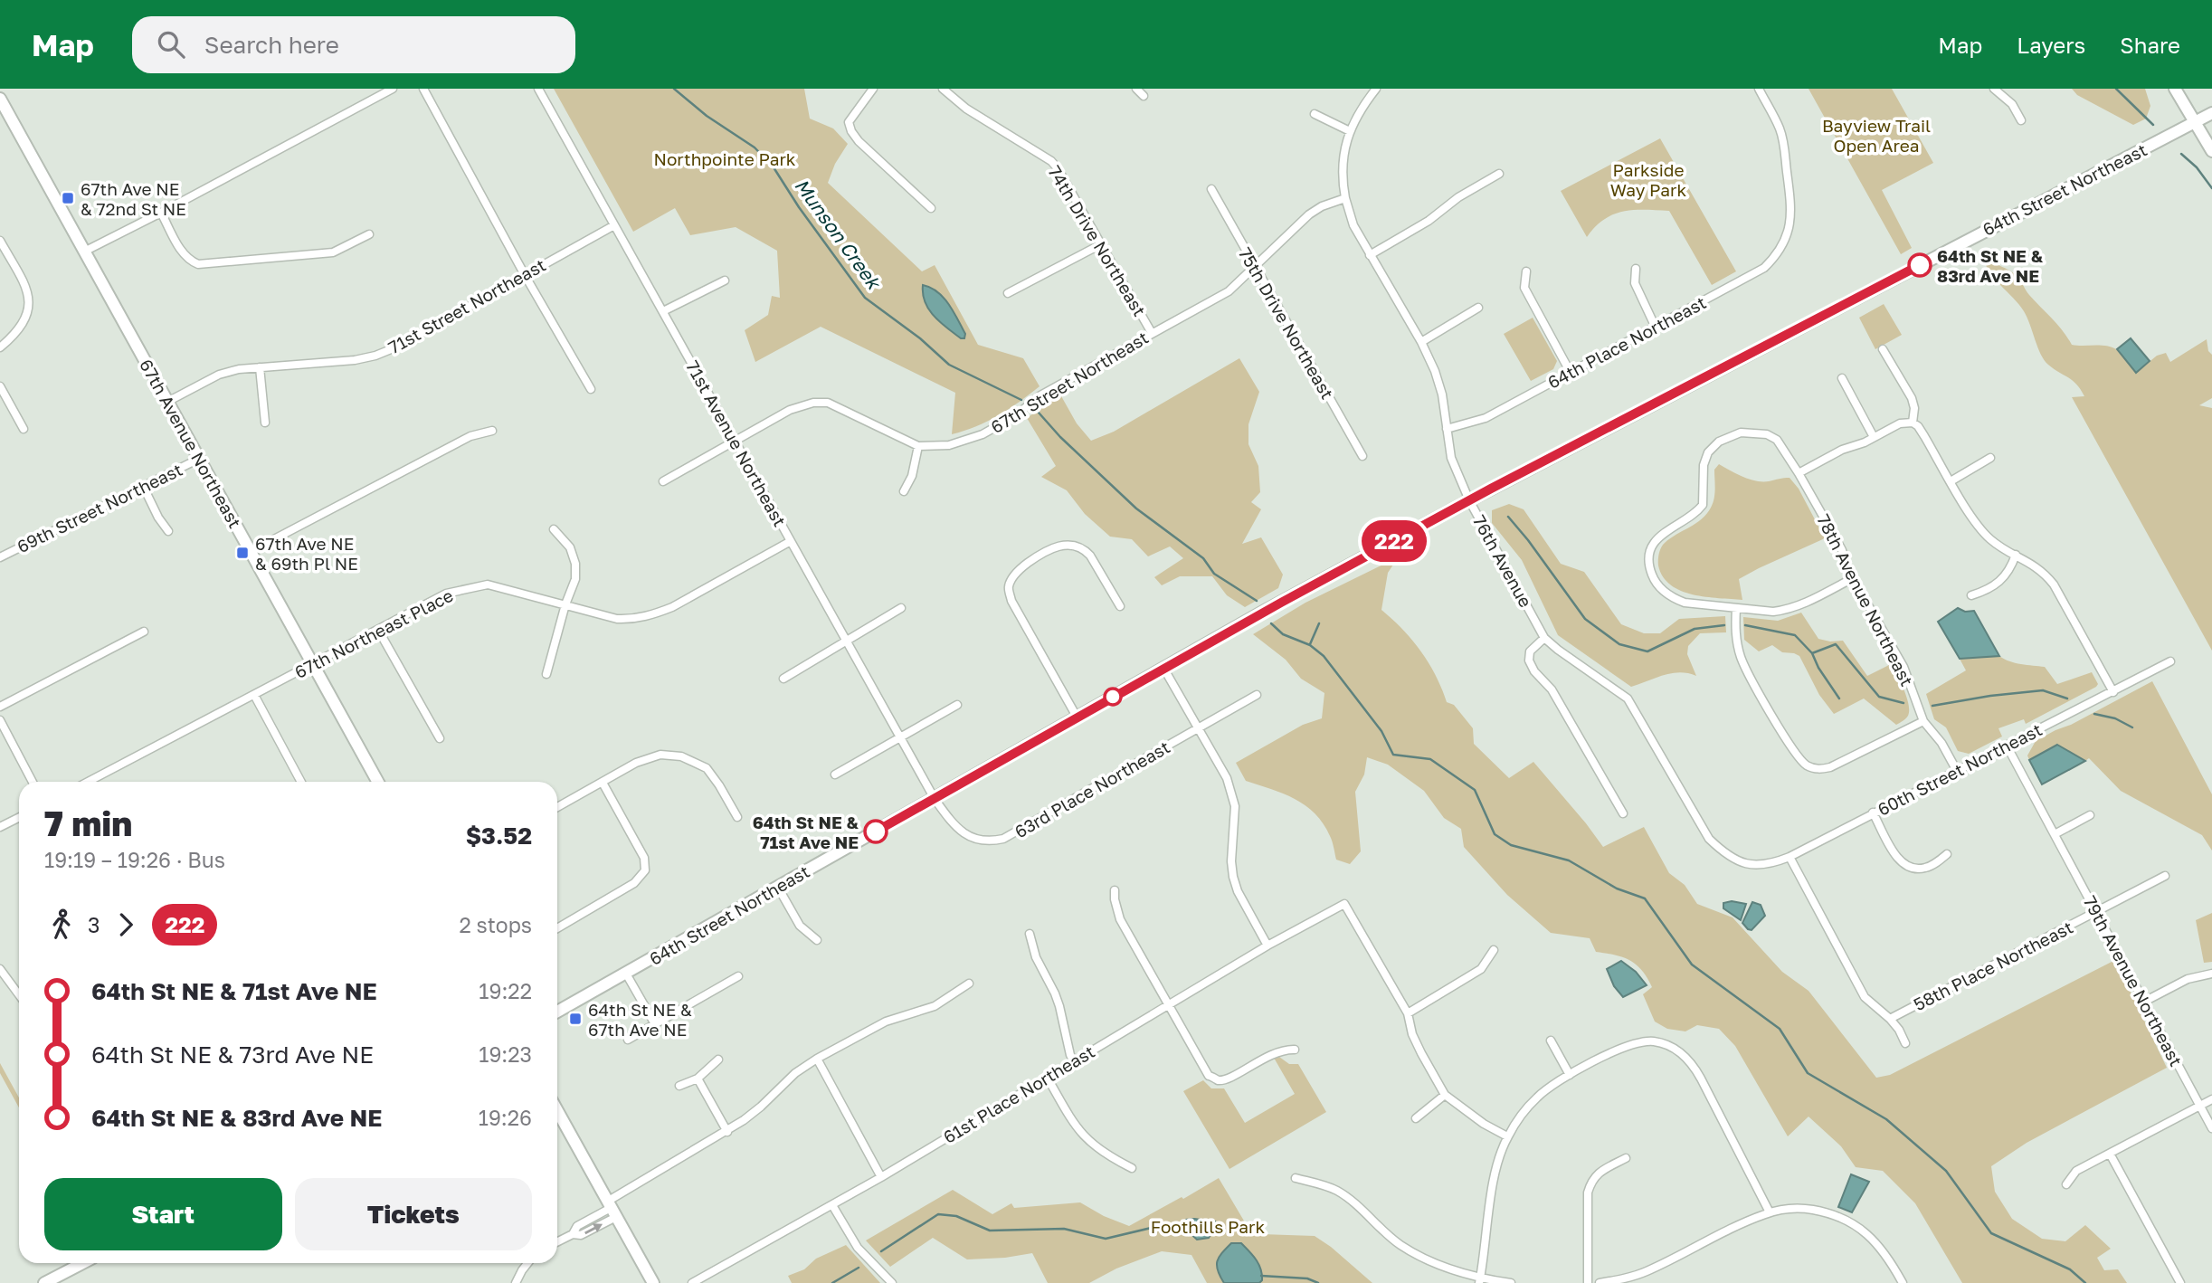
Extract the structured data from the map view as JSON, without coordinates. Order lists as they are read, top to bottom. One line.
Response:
{"streets":{"main road":["64th Street Northeast","67th Avenue Northeast"],"street":["74th Drive Northeast","71st Street Northeast","75th Drive Northeast","64th Place Northeast","67th Street Northeast","71st Avenue Northeast","69th Street Northeast","76th Avenue","78th Avenue Northeast","67th Northeast Place","60th Street Northeast","63rd Place Northeast","58th Place Northeast","79th Avenue Northeast","61st Place Northeast"]},"crossings":[["64th Street Northeast","71st Avenue Northeast"],["64th Street Northeast","76th Avenue"],["64th Street Northeast","63rd Place Northeast"],["74th Drive Northeast","67th Street Northeast"],["71st Street Northeast","67th Avenue Northeast"],["71st Street Northeast","71st Avenue Northeast"],["75th Drive Northeast","67th Street Northeast"],["64th Place Northeast","76th Avenue"],["67th Street Northeast","71st Avenue Northeast"],["67th Street Northeast","76th Avenue"],["67th Avenue Northeast","69th Street Northeast"],["67th Avenue Northeast","67th Northeast Place"],["71st Avenue Northeast","67th Northeast Place"],["71st Avenue Northeast","63rd Place Northeast"],["76th Avenue","60th Street Northeast"],["78th Avenue Northeast","60th Street Northeast"],["60th Street Northeast","79th Avenue Northeast"],["58th Place Northeast","79th Avenue Northeast"]],"water":["Munson Creek"],"parks":["Bayview Trail Open Area","Northpointe Park","Parkside Way Park","Foothills Park"],"places":{"transit":["67th Ave NE & 72nd St NE","67th Ave NE & 69th Pl NE","64th St NE & 67th Ave NE"],"other":["64th St NE & 83rd Ave NE","64th St NE & 71st Ave NE"]},"lines":["bus line 222"],"page":{"header":"Map","search":"Search here","nav":["Map","Layers","Share"],"on_map":"222","heading":["7 min","19:19 – 19:26 · Bus","$3.52"],"legs":["3","222","2 stops"],"list":[{"name":"64th St NE & 71st Ave NE","value":"19:22"},{"name":"64th St NE & 73rd Ave NE","value":"19:23"},{"name":"64th St NE & 83rd Ave NE","value":"19:26"}],"buttons":["Start","Tickets"]}}
